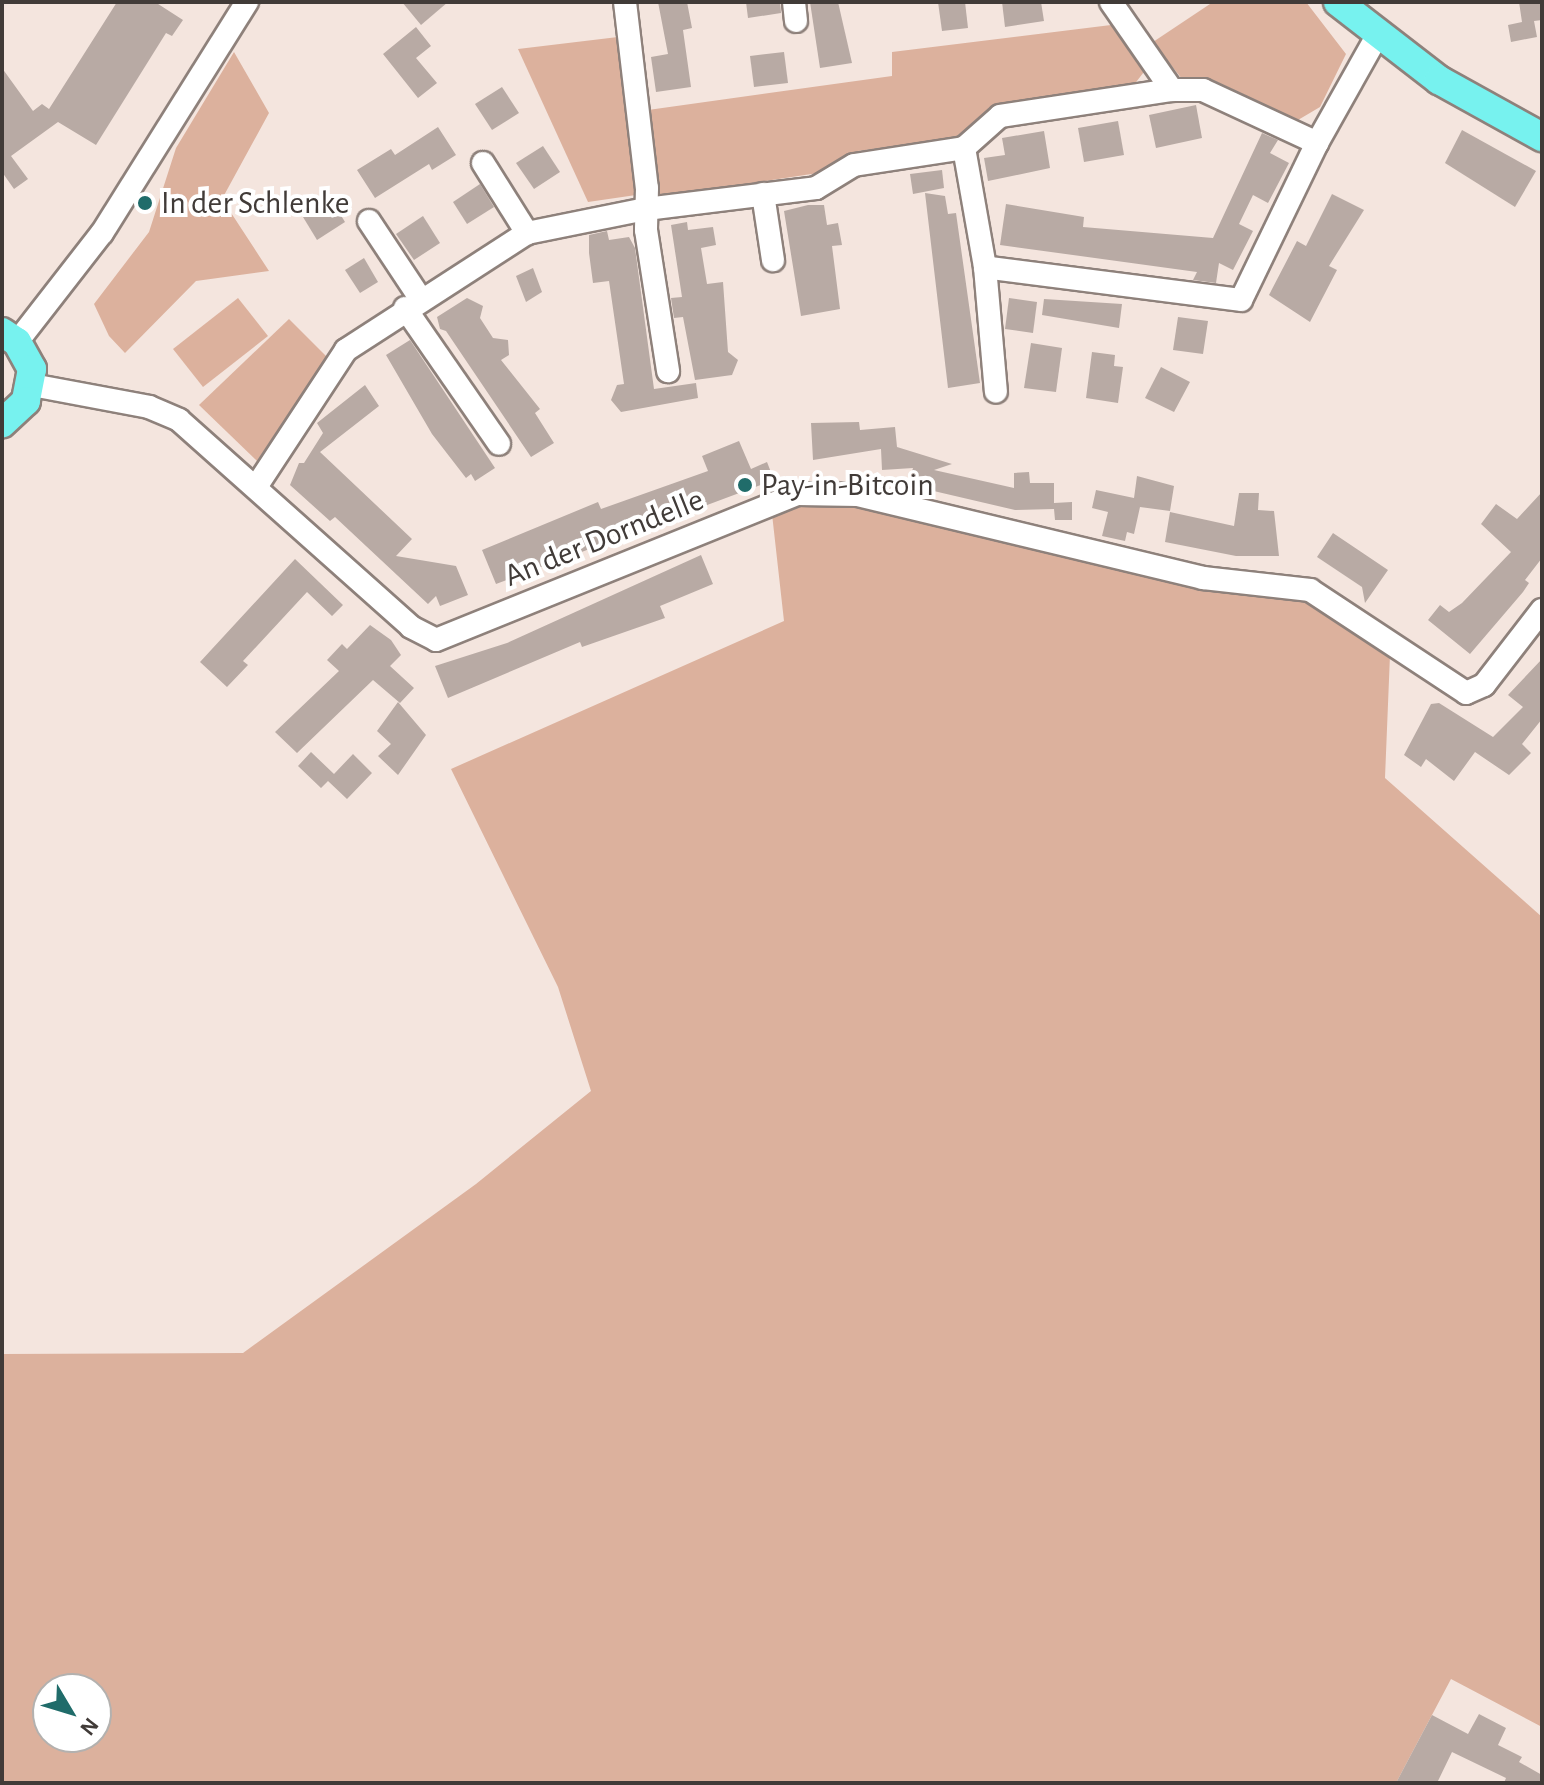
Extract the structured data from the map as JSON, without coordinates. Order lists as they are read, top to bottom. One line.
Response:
{"streets":{"street":["An der Dorndelle"]},"places":["In der Schlenke","Pay-in-Bitcoin"],"north":"bottom right"}
